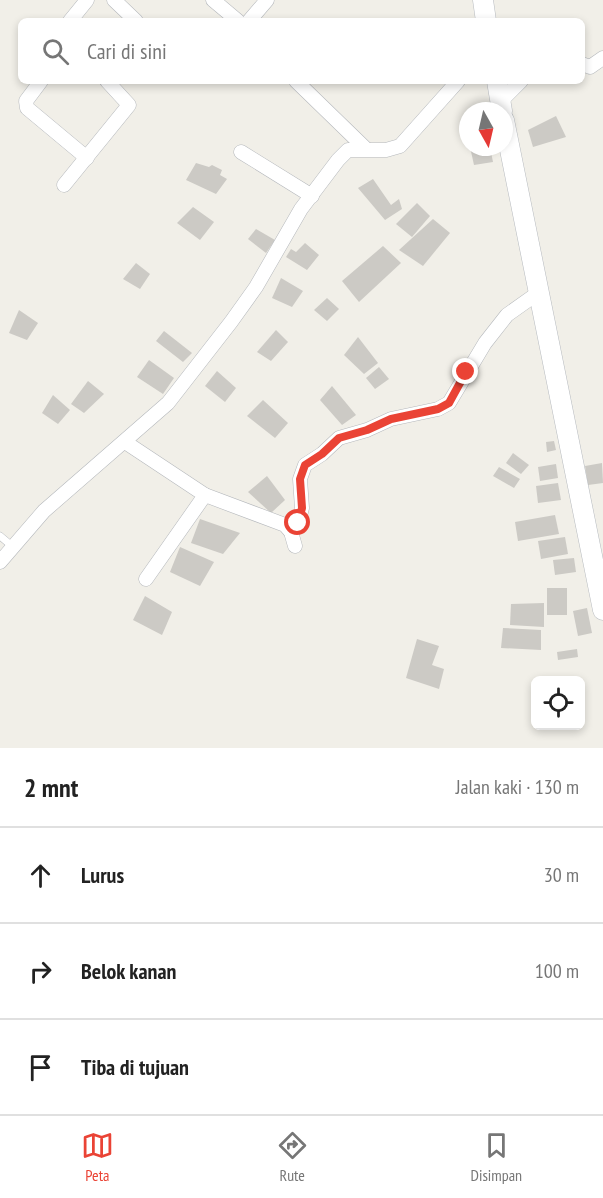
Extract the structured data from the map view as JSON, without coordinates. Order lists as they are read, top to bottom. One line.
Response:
{"north":"bottom","page":{"search":"Cari di sini","heading":["2 mnt","Jalan kaki · 130 m"],"list":[["Lurus","30 m"],["Belok kanan","100 m"],"Tiba di tujuan"],"nav":["Peta","Rute","Disimpan"]}}
